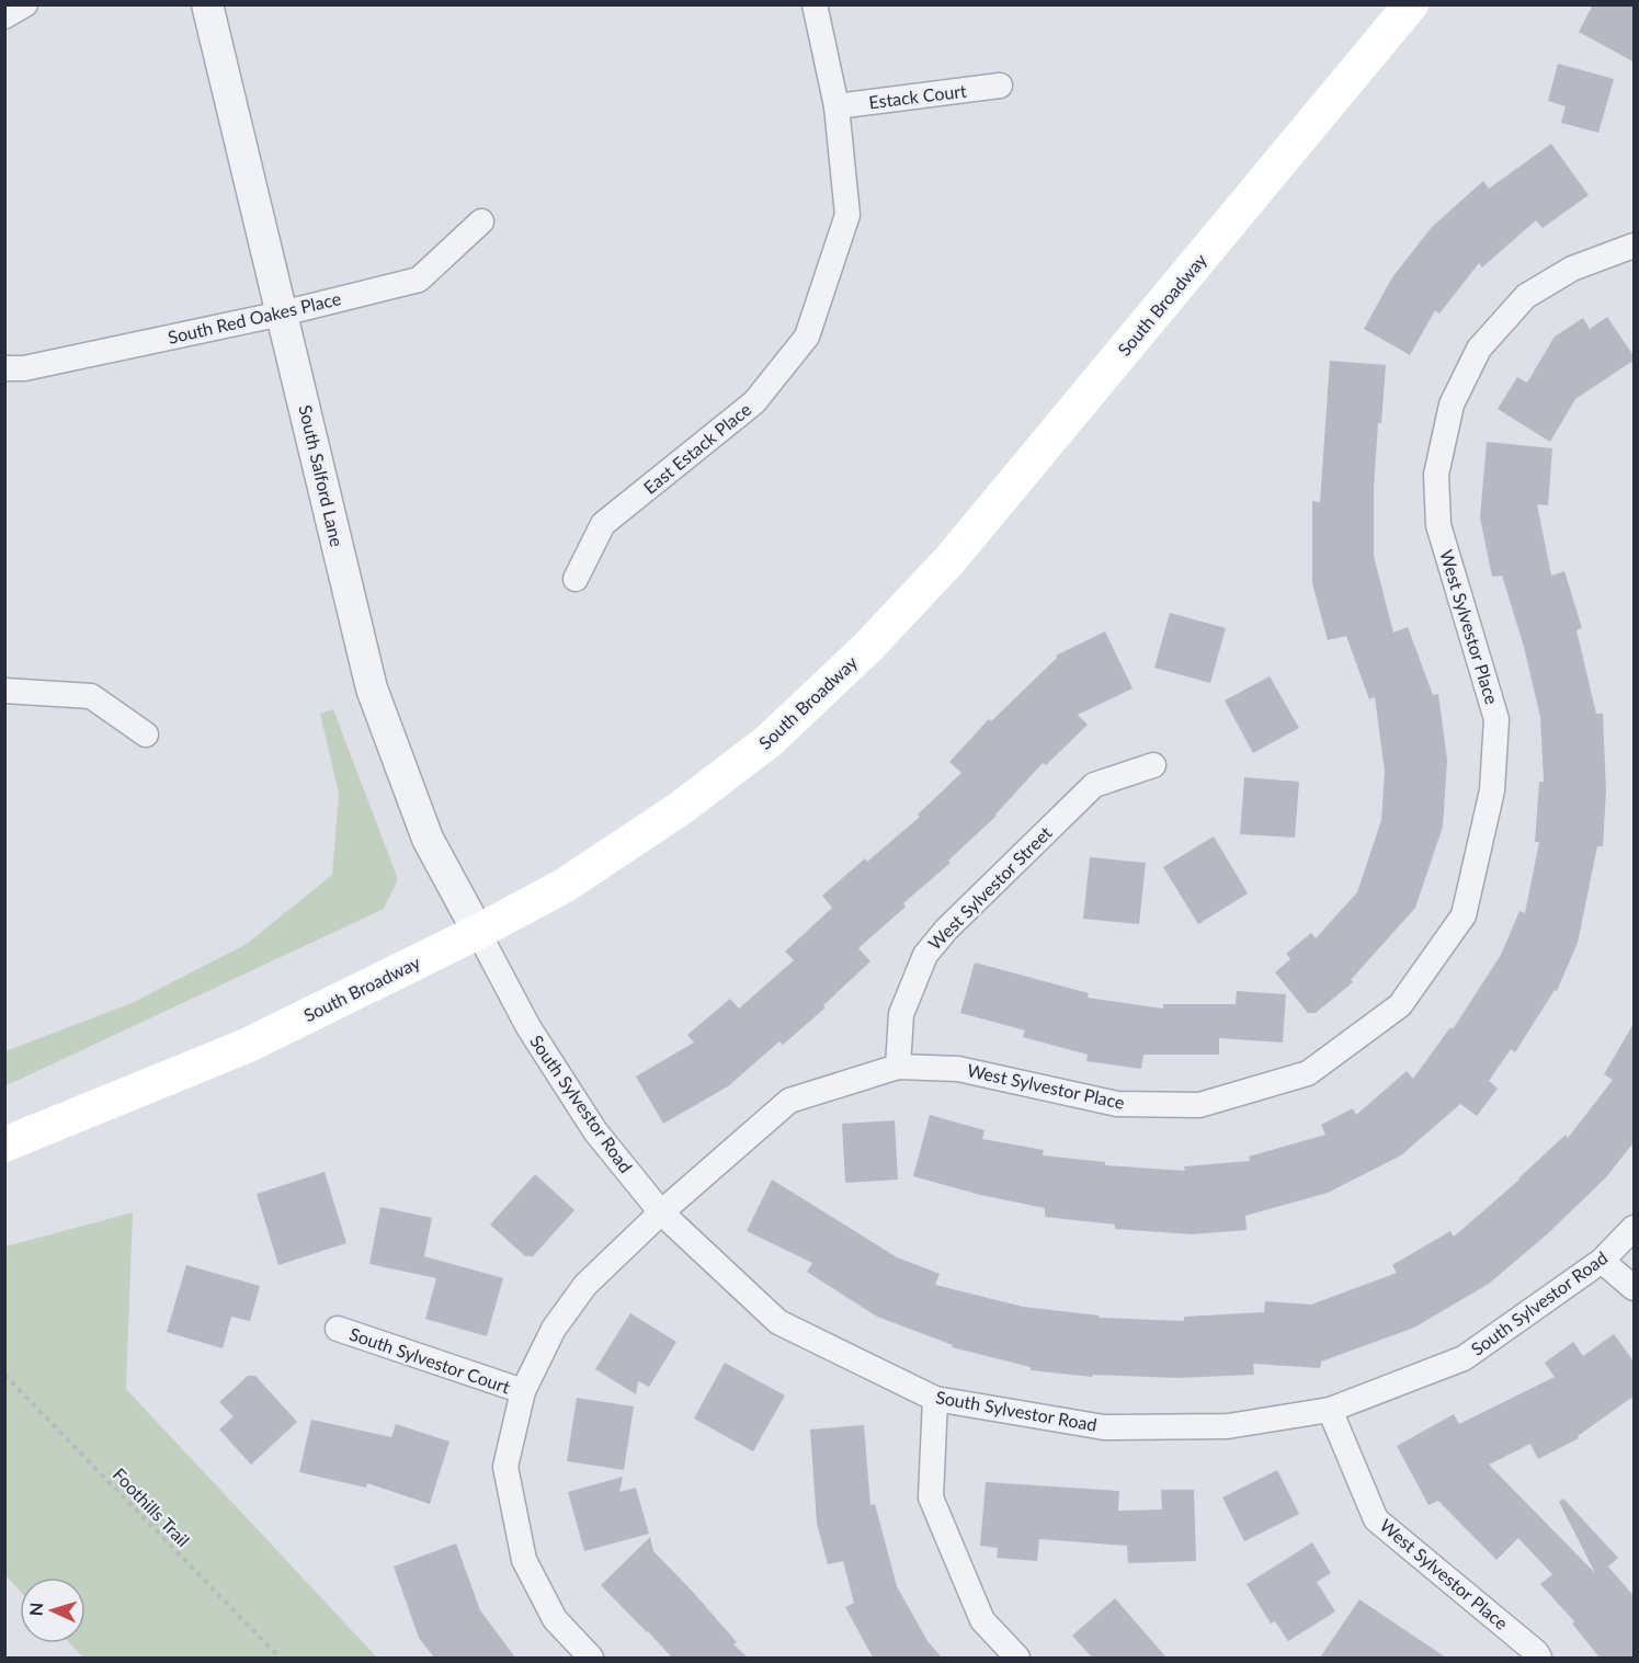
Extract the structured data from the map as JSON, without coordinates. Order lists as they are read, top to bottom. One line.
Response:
{"streets":{"main road":["South Broadway"],"street":["Estack Court","South Red Oakes Place","East Estack Place","South Salford Lane","West Sylvestor Place","West Sylvestor Street","South Sylvestor Road","South Sylvestor Court"],"path":["Foothills Trail"]},"crossings":[["Estack Court","East Estack Place"],["South Broadway","South Salford Lane"],["South Broadway","South Sylvestor Road"],["South Red Oakes Place","South Salford Lane"],["South Salford Lane","South Sylvestor Road"],["West Sylvestor Place","West Sylvestor Street"],["West Sylvestor Place","South Sylvestor Road"],["West Sylvestor Place","South Sylvestor Court"]],"north":"left"}
